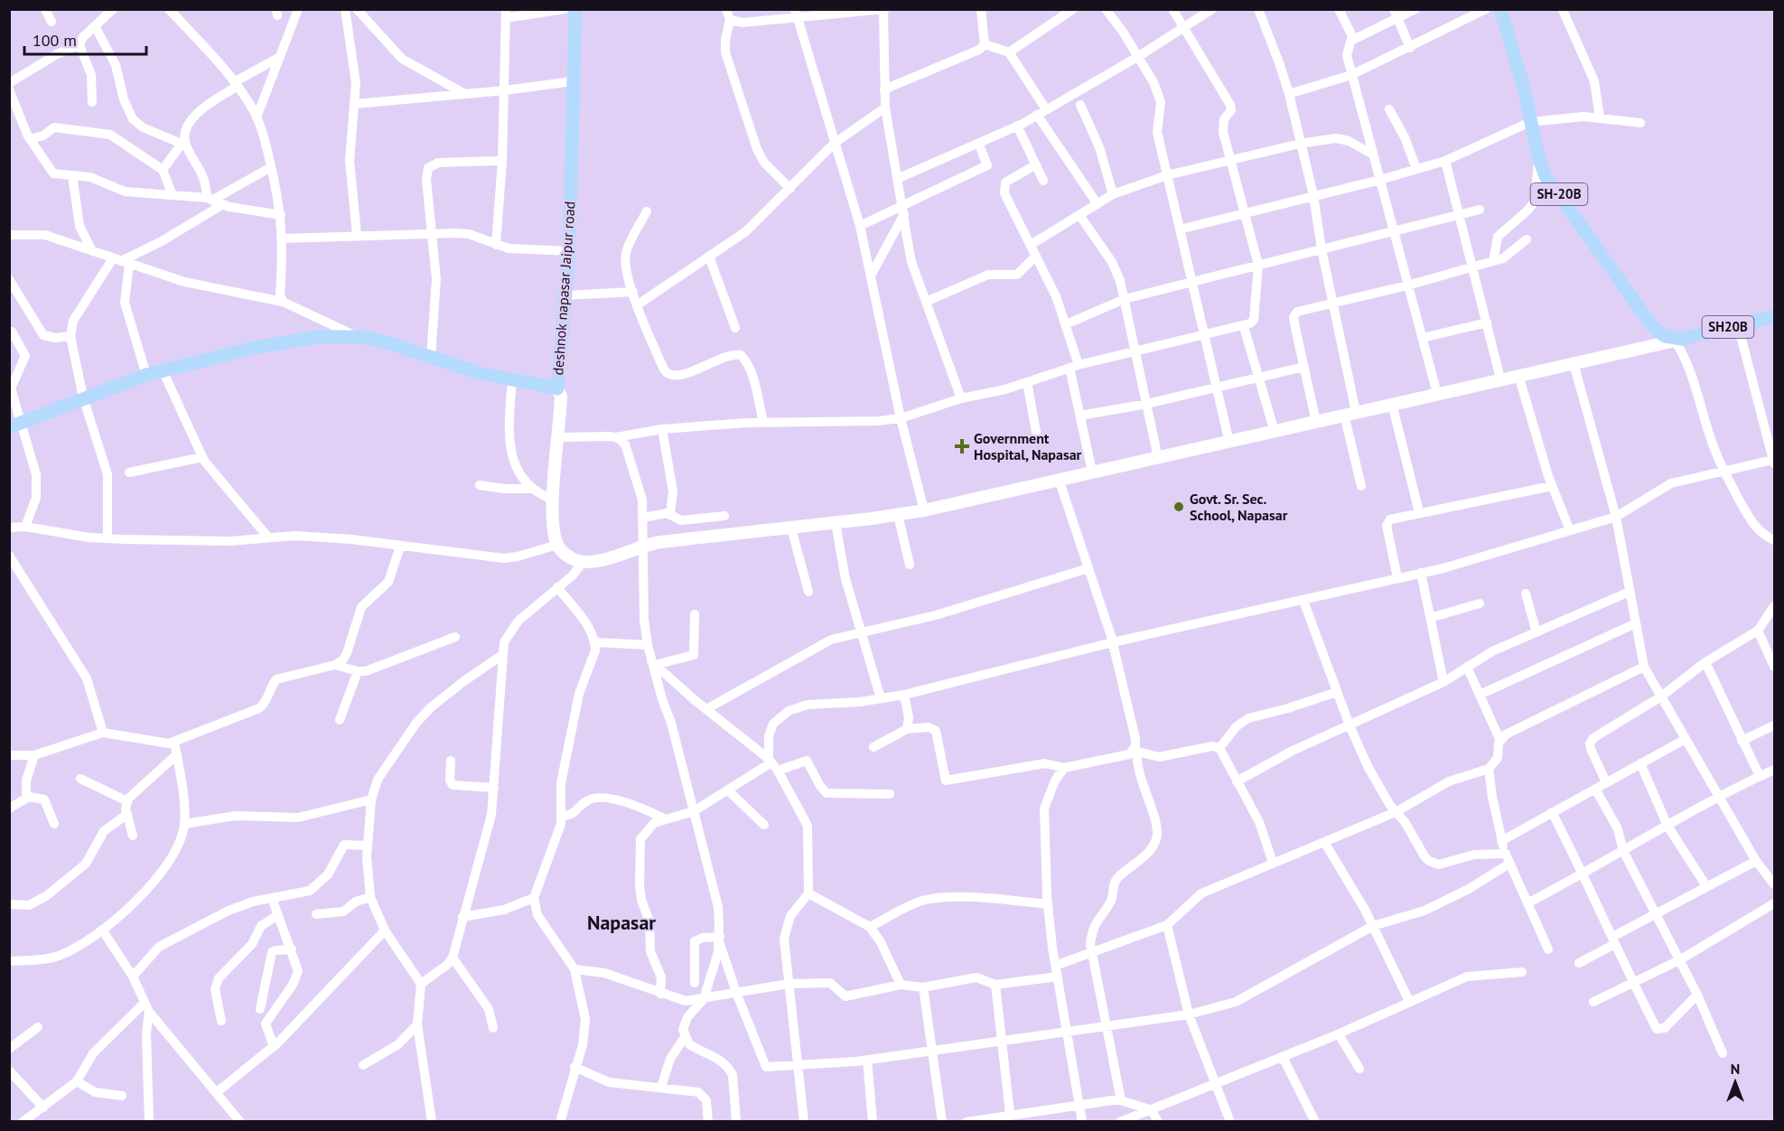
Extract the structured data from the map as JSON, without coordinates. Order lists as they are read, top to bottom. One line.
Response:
{"streets":{"main road":["SH-20B","deshnok napasar Jaipur road","SH20B"]},"crossings":[["SH-20B","SH20B"]],"districts":["Napasar"],"places":{"health":["Government Hospital, Napasar"],"other":["Govt. Sr. Sec. School, Napasar"]},"scale_bar":"100 m","north":"top"}
